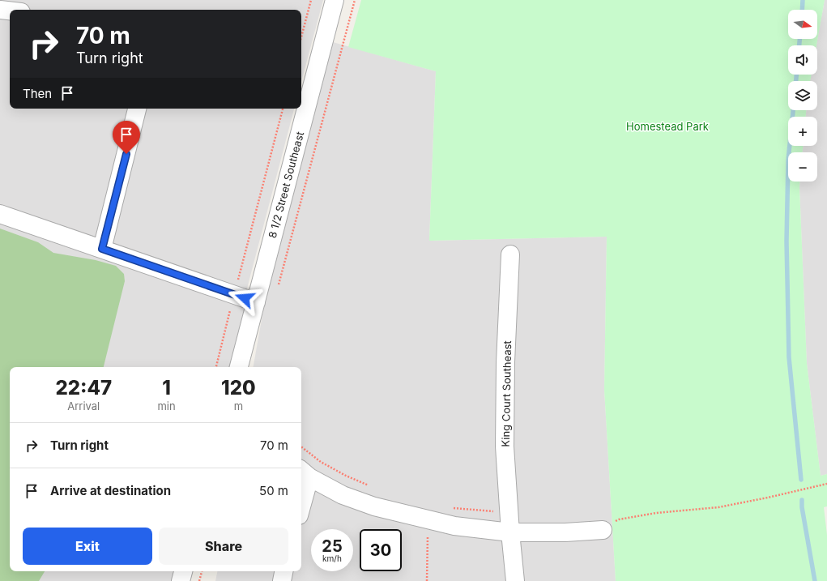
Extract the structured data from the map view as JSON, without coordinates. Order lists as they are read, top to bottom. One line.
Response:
{"streets":{"street":["8 1/2 Street Southeast","King Court Southeast"]},"parks":["Homestead Park"],"north":"right","page":{"map_buttons":["+","−"],"turn":["70 m","Turn right"],"then":"Then","eta":["22:47","Arrival","1","min","120","m"],"list":[{"name":"Turn right","value":"70 m"},{"name":"Arrive at destination","value":"50 m"}],"buttons":["Exit","Share"],"speed":"25 km/h","limit":"30"}}
